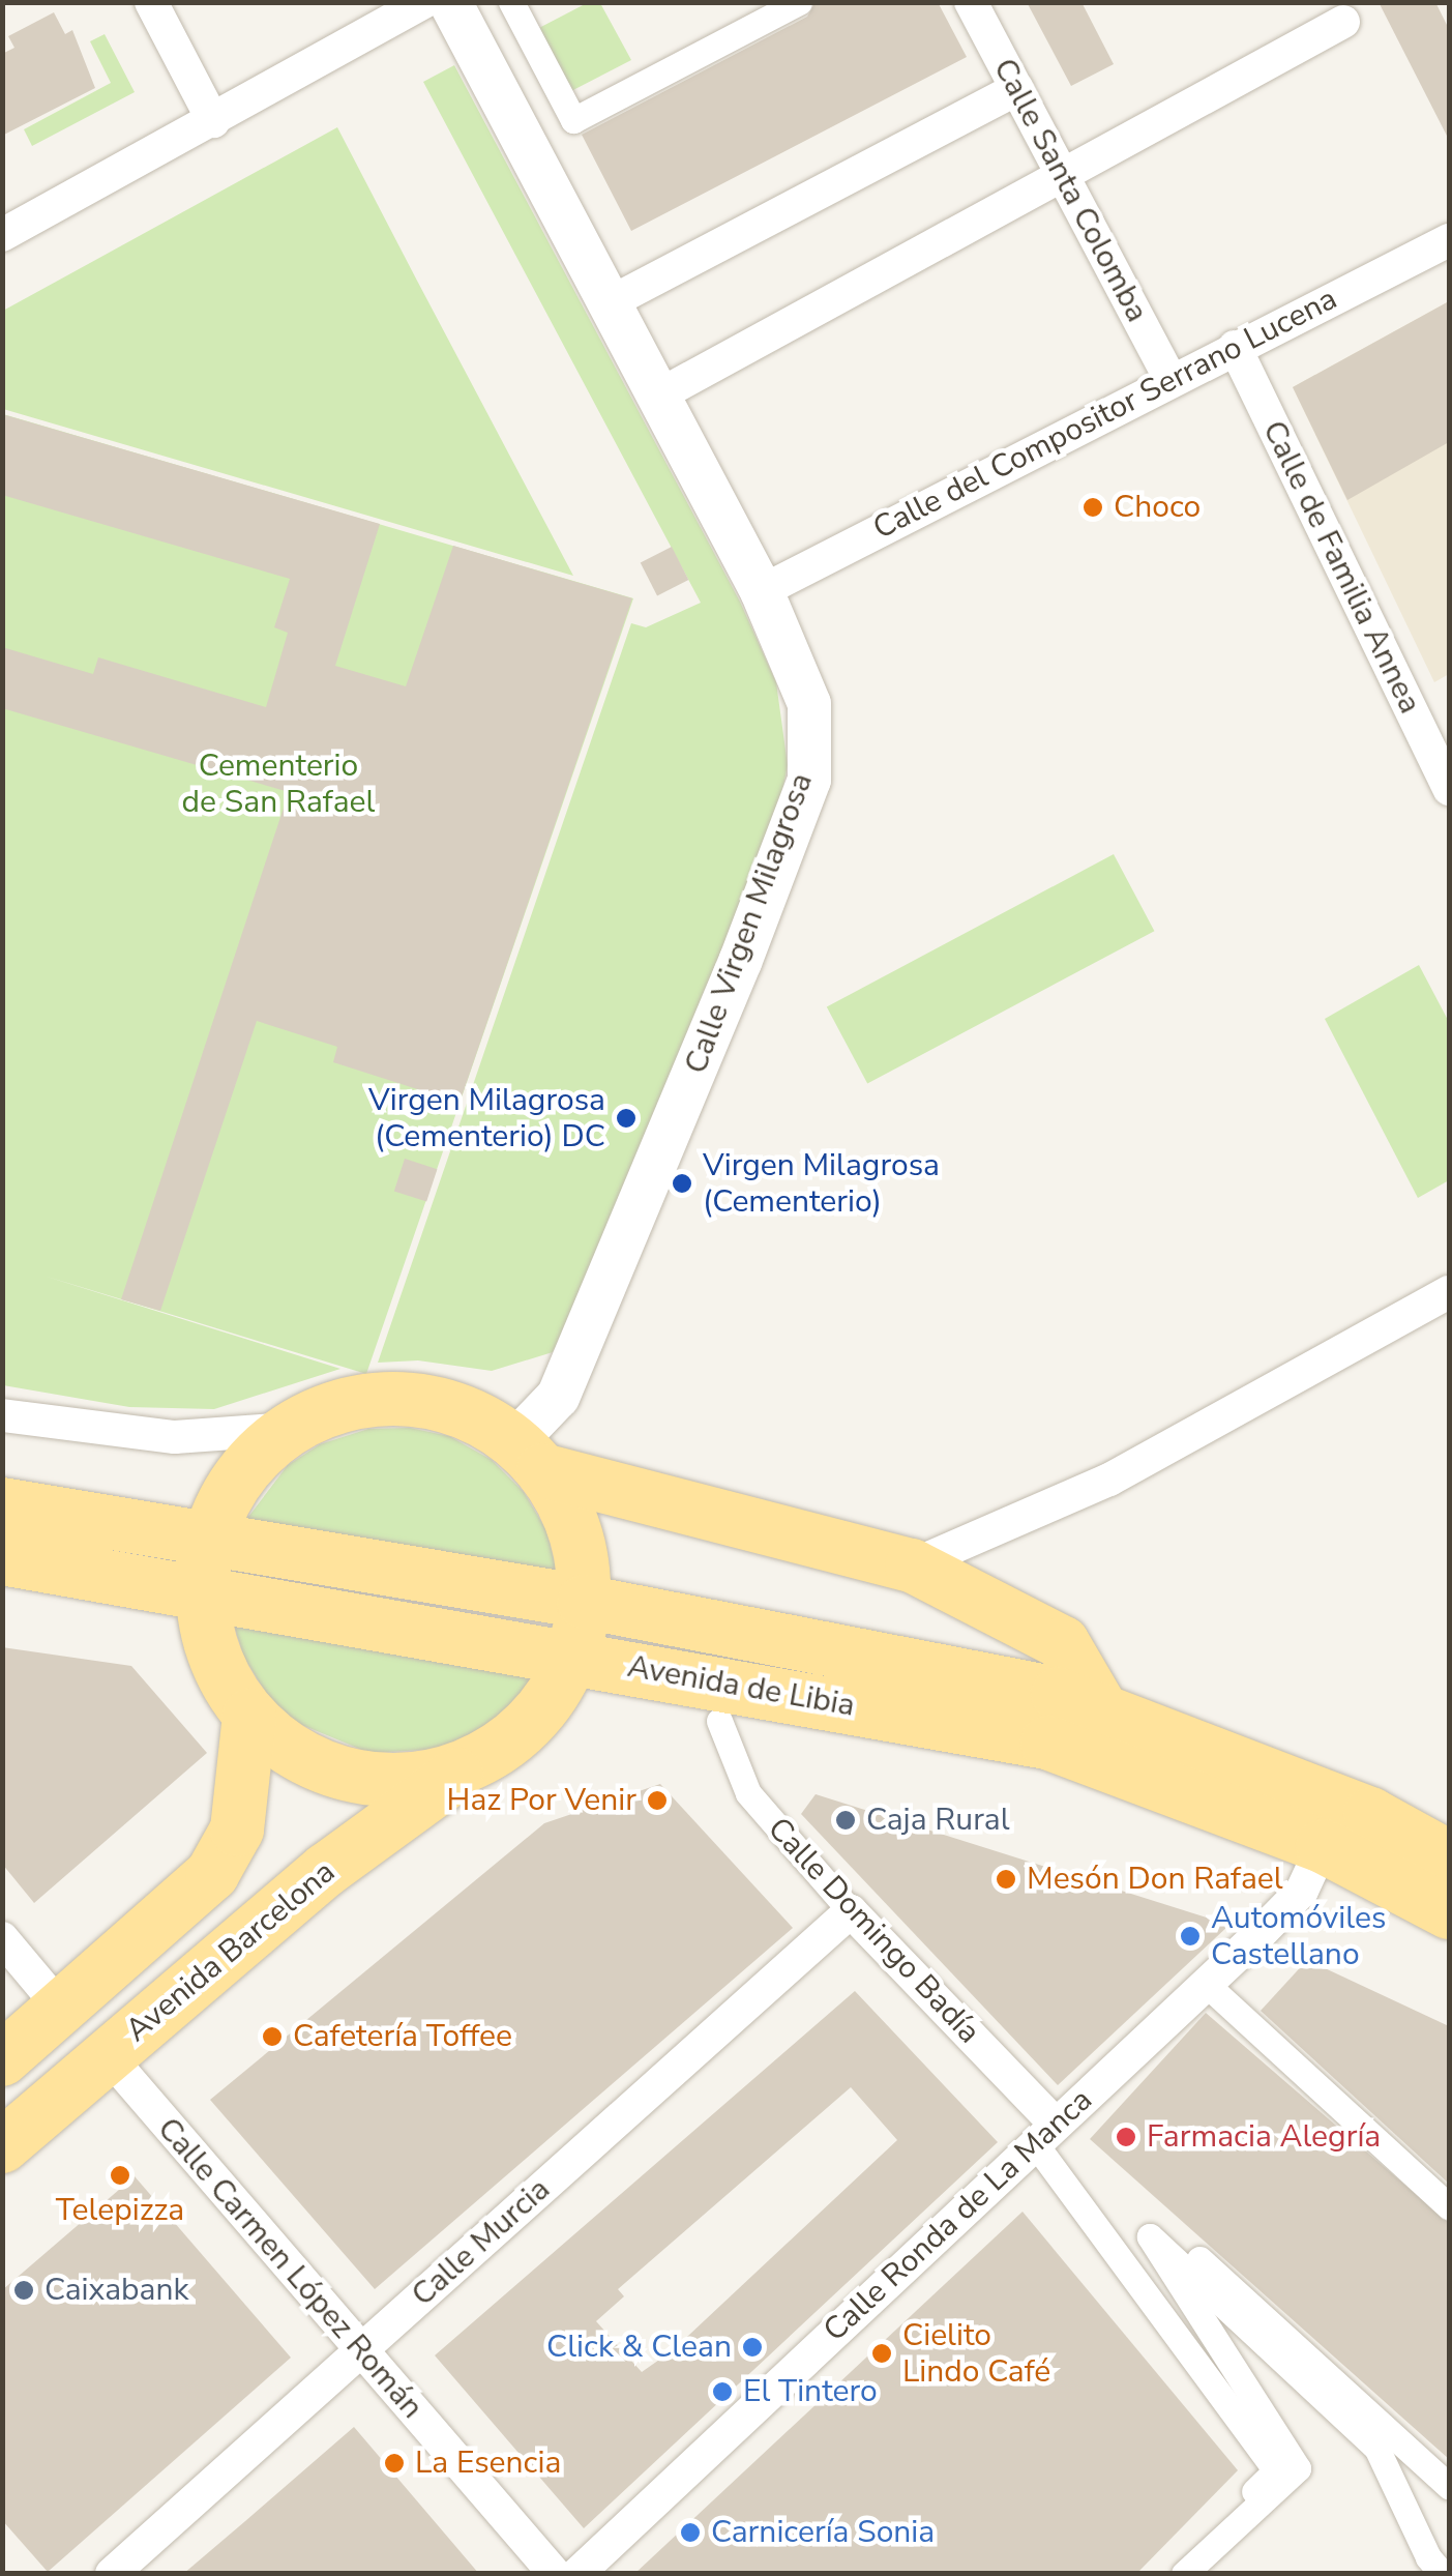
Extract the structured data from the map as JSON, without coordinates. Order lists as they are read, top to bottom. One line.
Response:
{"streets":{"main road":["Avenida de Libia","Avenida Barcelona"],"street":["Calle Santa Colomba","Calle del Compositor Serrano Lucena","Calle de Familia Annea","Calle Virgen Milagrosa","Calle Domingo Badía","Calle Ronda de La Manca","Calle Murcia","Calle Carmen López Román"]},"crossings":[["Calle Santa Colomba","Calle del Compositor Serrano Lucena"],["Calle del Compositor Serrano Lucena","Calle de Familia Annea"],["Calle del Compositor Serrano Lucena","Calle Virgen Milagrosa"],["Avenida de Libia","Calle Ronda de La Manca"],["Calle Domingo Badía","Calle Ronda de La Manca"],["Calle Domingo Badía","Calle Murcia"],["Avenida Barcelona","Calle Carmen López Román"],["Calle Murcia","Calle Carmen López Román"]],"parks":["Cementerio de San Rafael"],"places":["Choco","Virgen Milagrosa (Cementerio) DC","Virgen Milagrosa (Cementerio)","Haz Por Venir","Caja Rural","Mesón Don Rafael","Automóviles Castellano","Cafetería Toffee","Farmacia Alegría","Telepizza","Caixabank","Click & Clean","Cielito Lindo Café","El Tintero","La Esencia","Carnicería Sonia"]}
